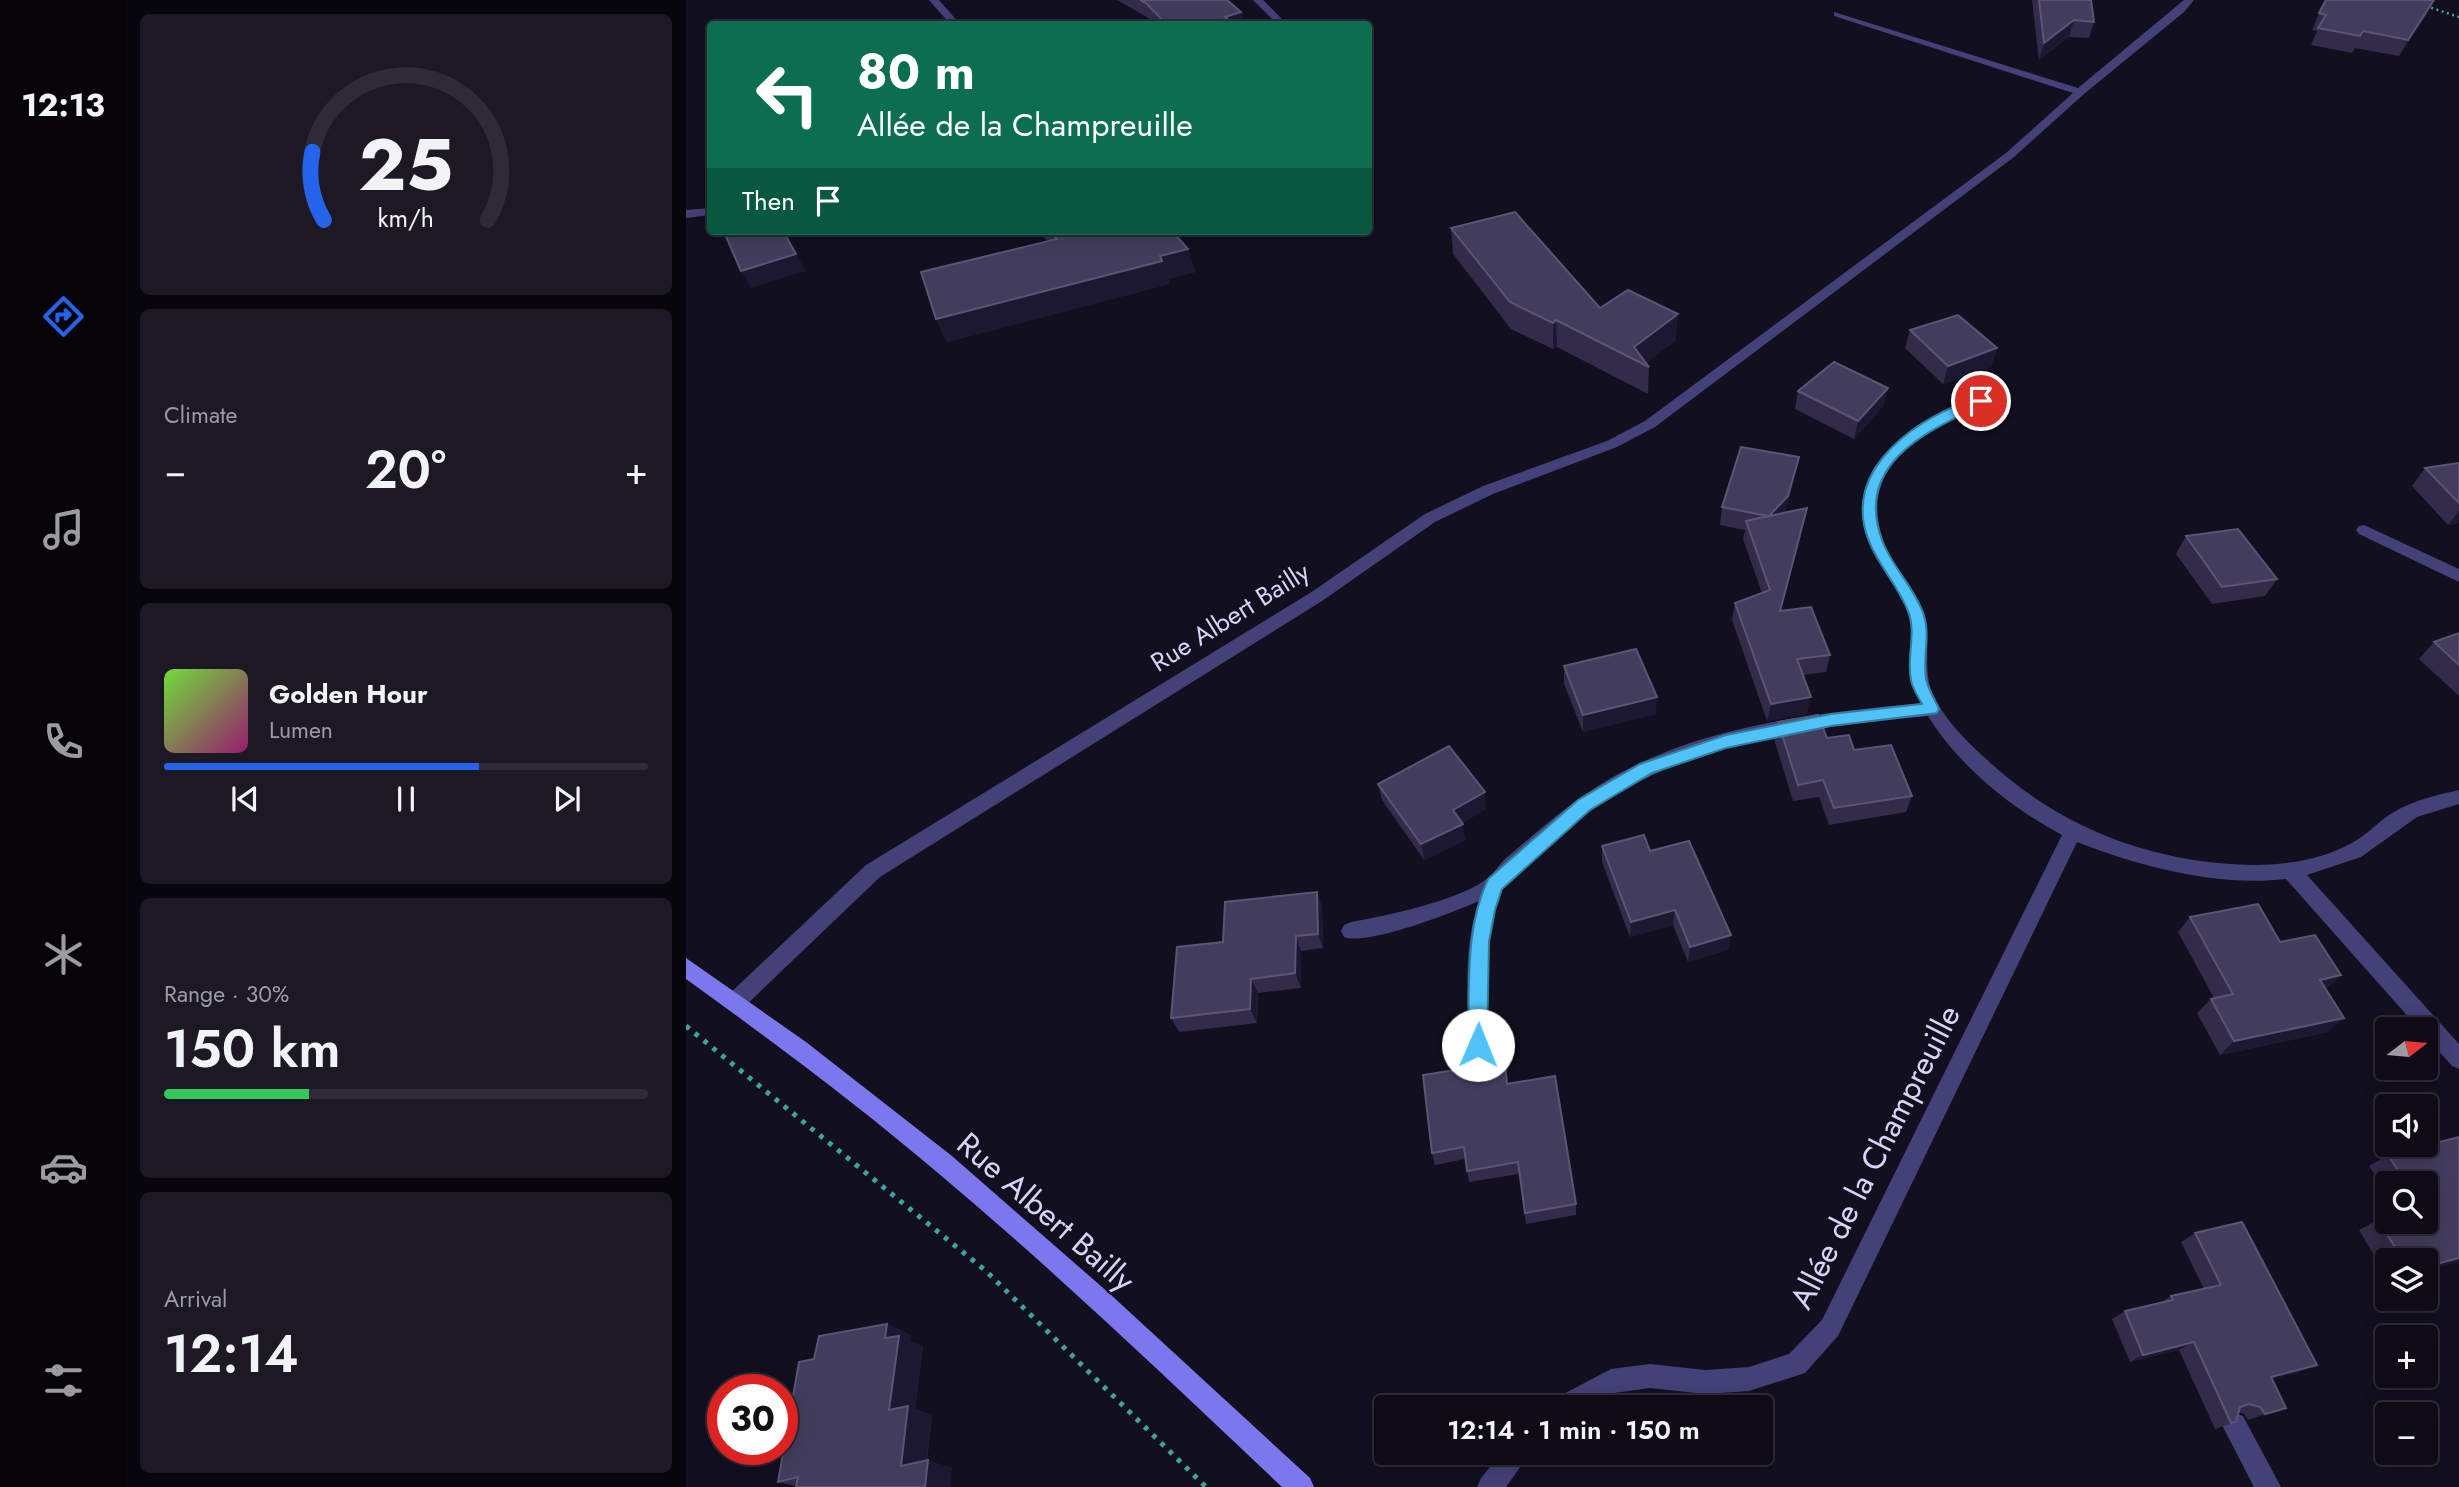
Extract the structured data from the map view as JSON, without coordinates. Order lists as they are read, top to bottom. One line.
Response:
{"streets":{"main road":["Rue Albert Bailly"],"street":["Allée de la Champreuille"]},"north":"right","page":{"tabs":"12:13","turn":["80 m","Allée de la Champreuille"],"then":"Then","tile":["Climate",["Range · 30%","150 km"],["Arrival","12:14"]],"heat":["−","20°","+"],"song":["Golden Hour","Lumen"],"map_buttons":["+","−"],"limit":"30","trip":"12:14 · 1 min · 150 m","gauge":["25","km/h"]}}
